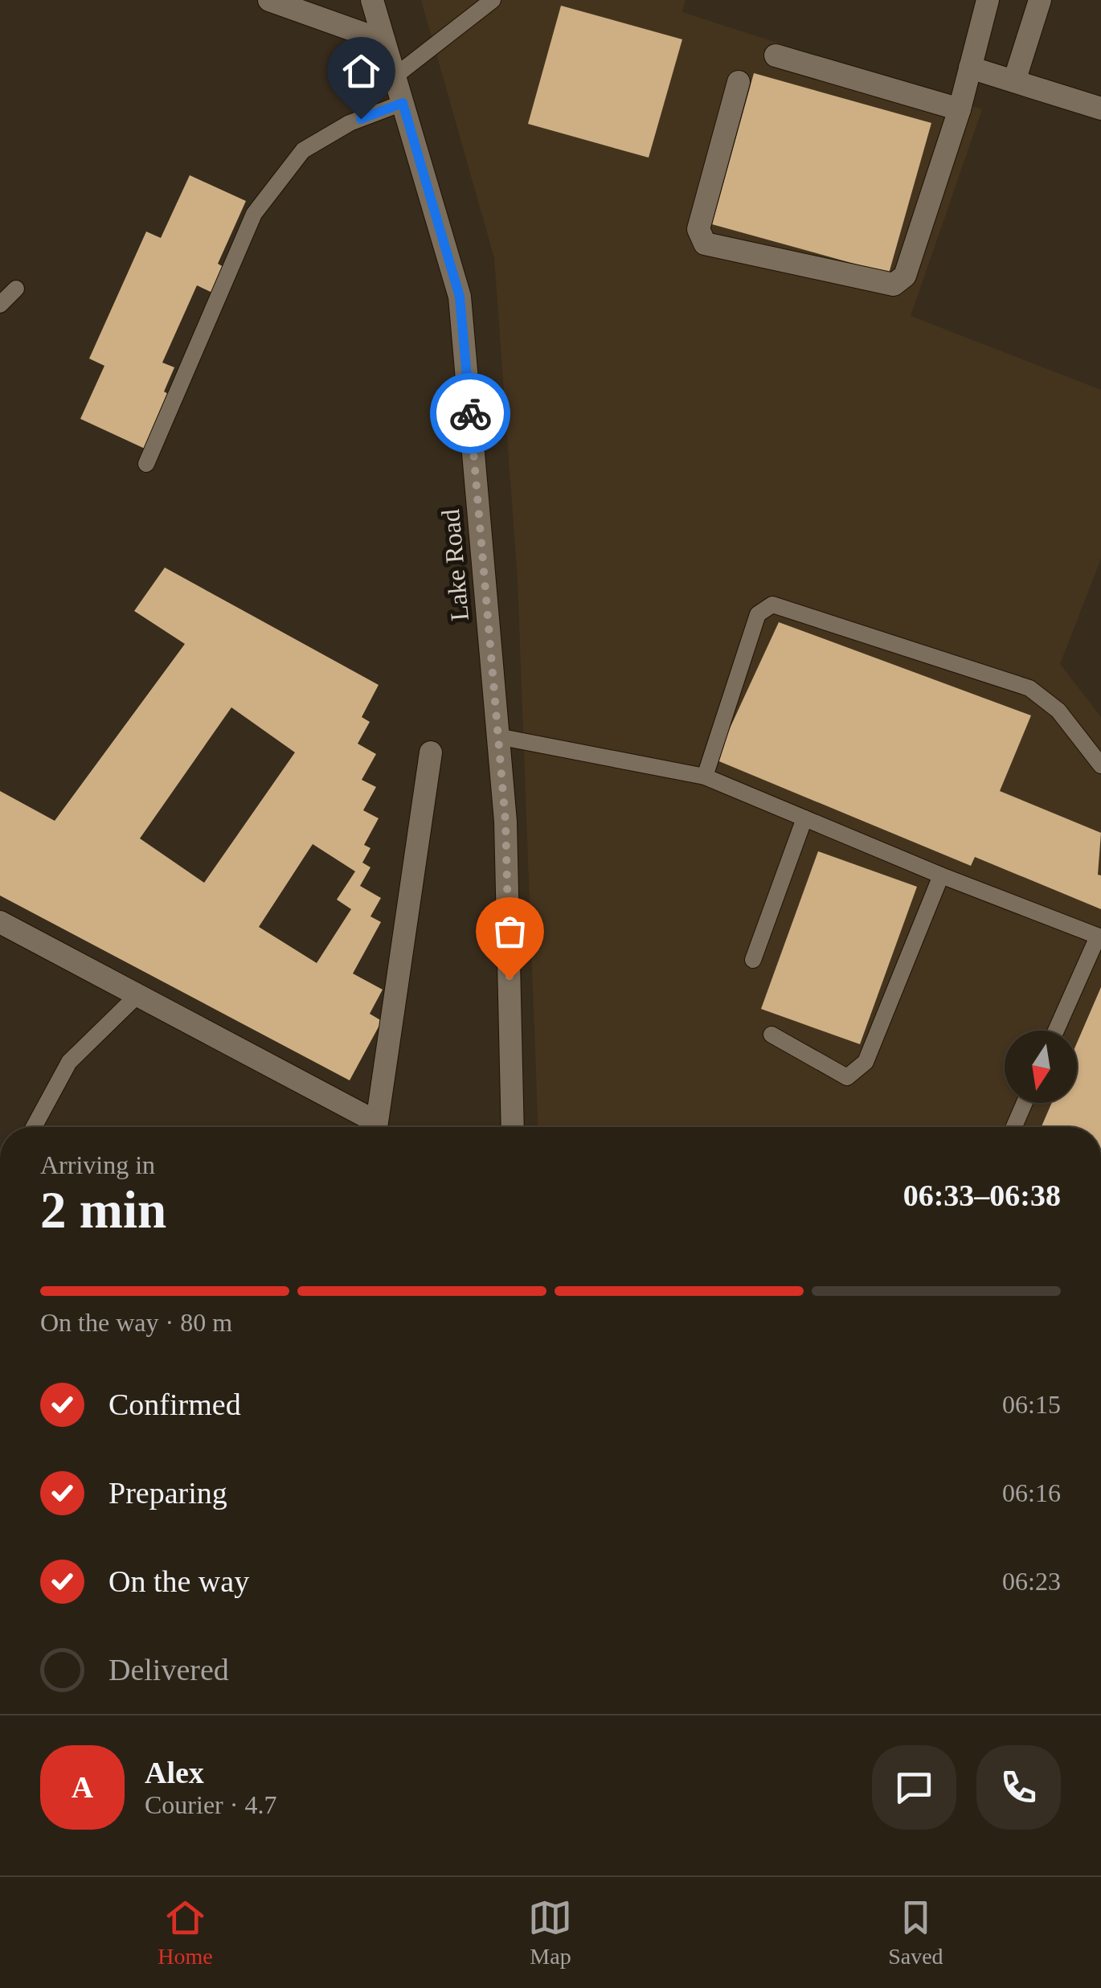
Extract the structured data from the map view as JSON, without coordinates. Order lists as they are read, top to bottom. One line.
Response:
{"streets":{"street":["Lake Road"]},"north":"bottom","page":{"heading":["2 min","Arriving in","06:33–06:38"],"panel":["Alex","Courier · 4.7"],"bar":"On the way · 80 m","list":[["Confirmed","06:15"],["Preparing","06:16"],["On the way","06:23"],"Delivered"],"round":"A","tabs":["Home","Map","Saved"]}}
